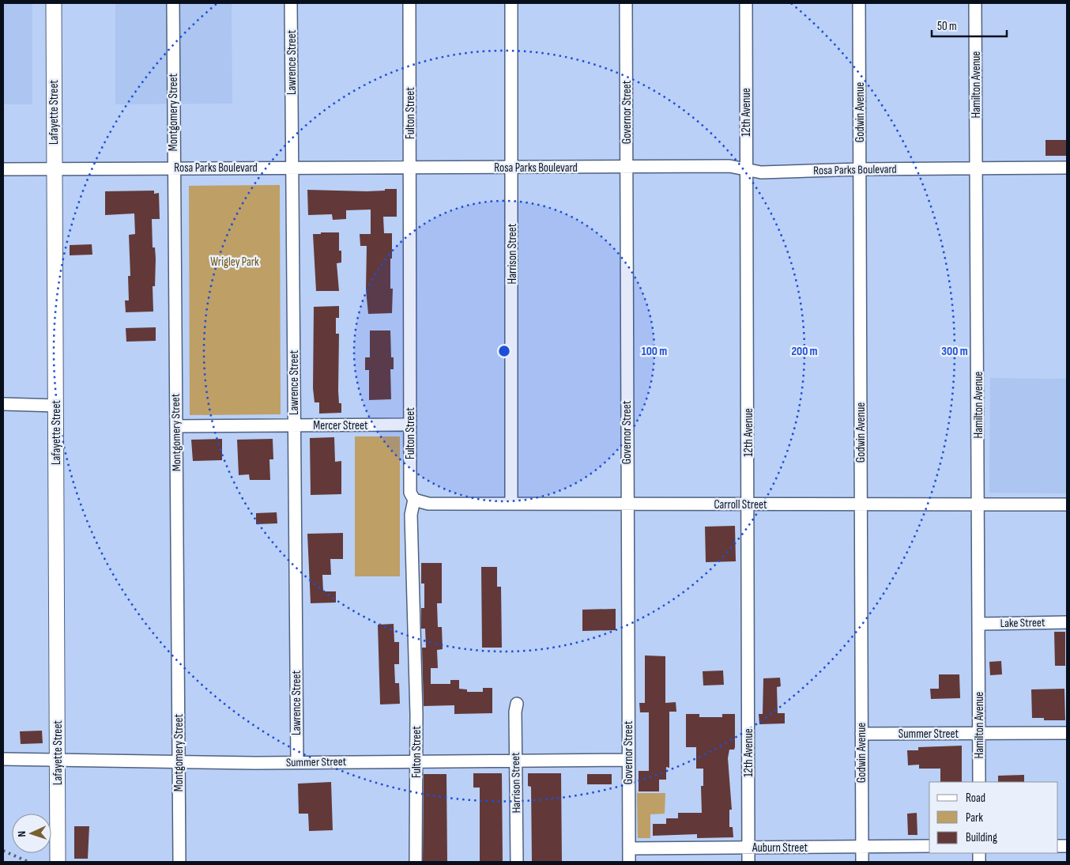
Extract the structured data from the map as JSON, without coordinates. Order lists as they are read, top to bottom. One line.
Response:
{"streets":{"main road":["Lafayette Street"],"street":["Lawrence Street","Hamilton Avenue","Montgomery Street","Governor Street","12th Avenue","Godwin Avenue","Fulton Street","Rosa Parks Boulevard","Harrison Street","Mercer Street","Carroll Street","Lake Street","Summer Street","Auburn Street"]},"crossings":[["Lawrence Street","Rosa Parks Boulevard"],["Lawrence Street","Mercer Street"],["Lawrence Street","Summer Street"],["Hamilton Avenue","Rosa Parks Boulevard"],["Hamilton Avenue","Carroll Street"],["Hamilton Avenue","Lake Street"],["Hamilton Avenue","Summer Street"],["Lafayette Street","Rosa Parks Boulevard"],["Lafayette Street","Summer Street"],["Montgomery Street","Rosa Parks Boulevard"],["Montgomery Street","Mercer Street"],["Montgomery Street","Summer Street"],["Governor Street","Rosa Parks Boulevard"],["Governor Street","Carroll Street"],["Governor Street","Summer Street"],["Governor Street","Auburn Street"],["12th Avenue","Rosa Parks Boulevard"],["12th Avenue","Carroll Street"],["12th Avenue","Auburn Street"],["Godwin Avenue","Rosa Parks Boulevard"],["Godwin Avenue","Carroll Street"],["Godwin Avenue","Summer Street"],["Godwin Avenue","Auburn Street"],["Fulton Street","Rosa Parks Boulevard"],["Fulton Street","Mercer Street"],["Fulton Street","Carroll Street"],["Fulton Street","Summer Street"],["Rosa Parks Boulevard","Harrison Street"],["Harrison Street","Carroll Street"],["Harrison Street","Summer Street"]],"parks":["Wrigley Park"],"legend":["Road","Park","Building"],"scale_bar":"50 m","north":"left","rings":["100 m","200 m","300 m"]}
